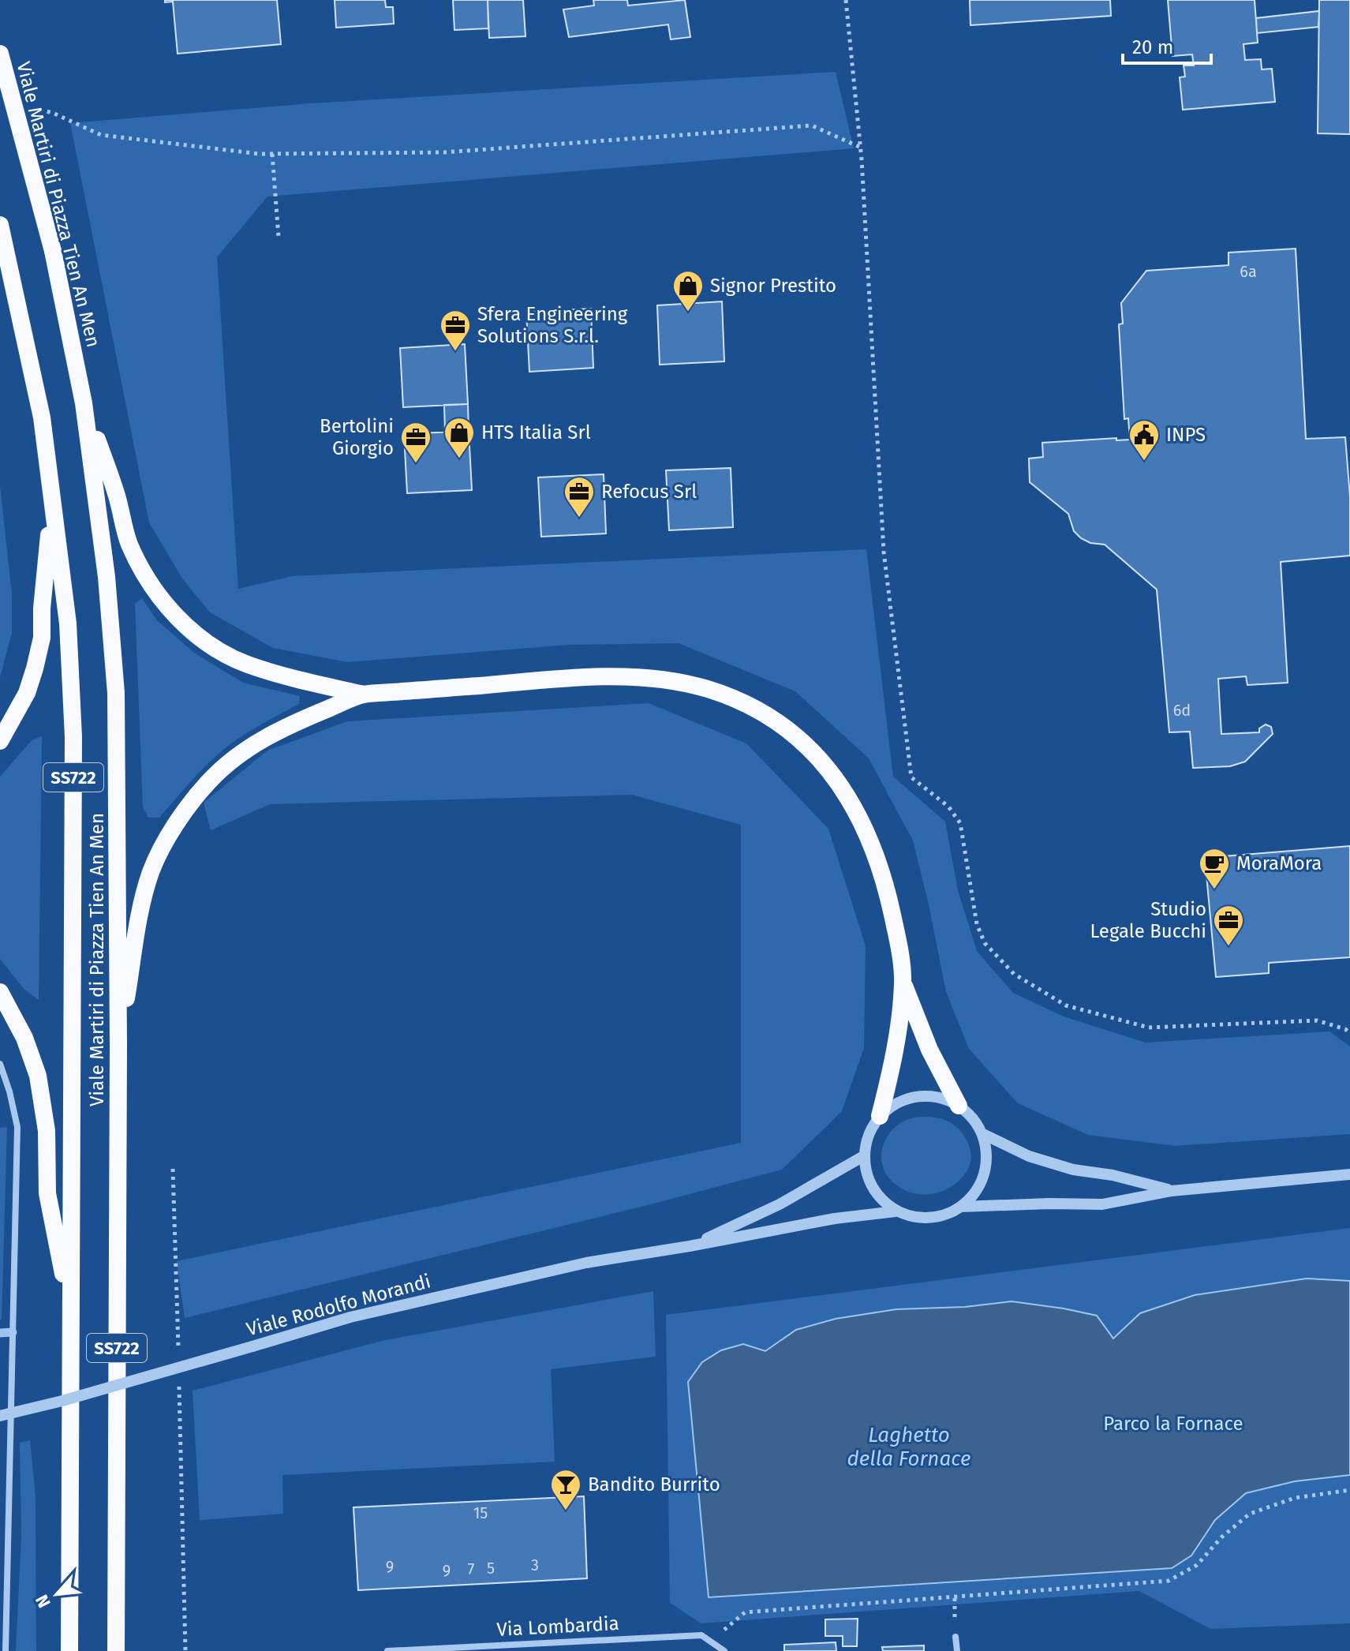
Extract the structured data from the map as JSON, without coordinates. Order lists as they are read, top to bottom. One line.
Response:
{"streets":{"highway":["Viale Martiri di Piazza Tien An Men","SS722"],"street":["Viale Rodolfo Morandi","Via Lombardia"]},"water":["Laghetto della Fornace"],"parks":["Parco la Fornace"],"places":{"shop":["Signor Prestito","HTS Italia Srl"],"office":["Sfera Engineering Solutions S.r.l.","Bertolini Giorgio","Refocus Srl","Studio Legale Bucchi"],"public building":["INPS"],"cafe":["MoraMora"],"bar":["Bandito Burrito"]},"house_numbers":["6a","6d","15","3","9","5","7","9"],"scale_bar":"20 m","north":"bottom left"}
